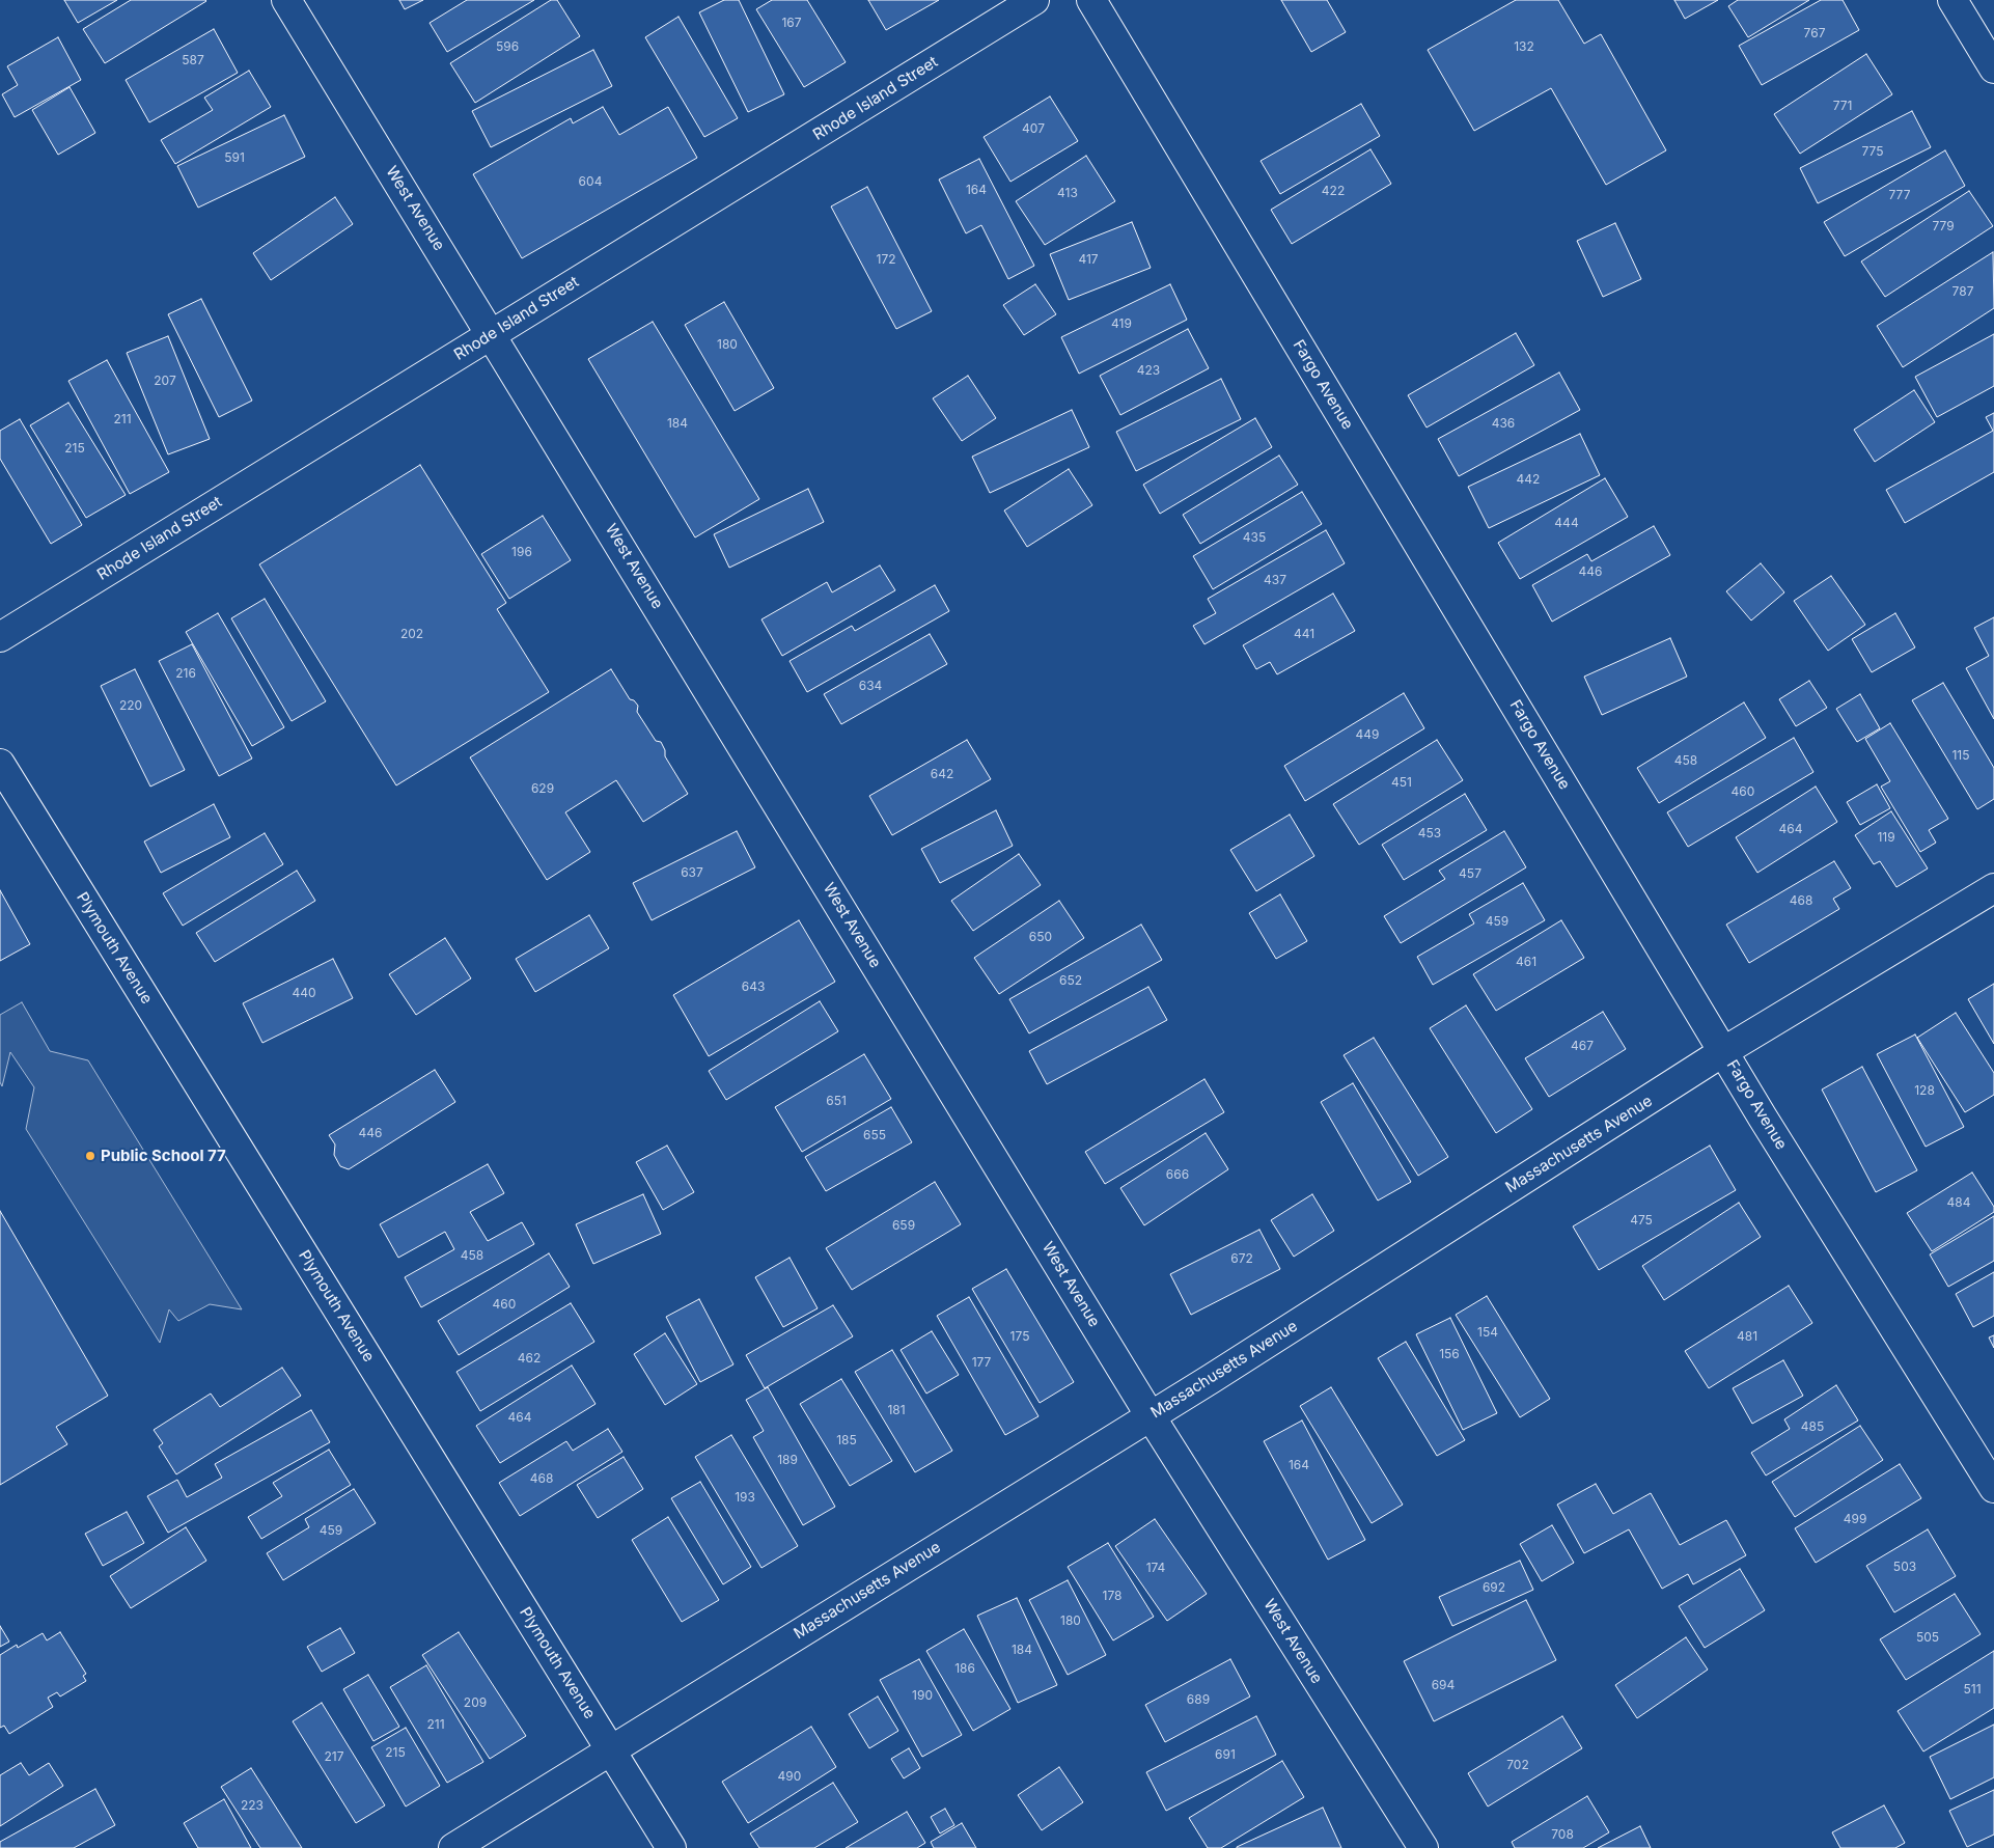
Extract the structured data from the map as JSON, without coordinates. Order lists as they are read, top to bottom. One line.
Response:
{"streets":{"street":["Rhode Island Street","West Avenue","Fargo Avenue","Plymouth Avenue","Massachusetts Avenue"]},"crossings":[["Rhode Island Street","West Avenue"],["West Avenue","Massachusetts Avenue"],["Fargo Avenue","Massachusetts Avenue"],["Plymouth Avenue","Massachusetts Avenue"]],"places":["Public School 77"],"house_numbers":["167","767","596","132","587","771","407","775","591","604","164","422","413","777","779","172","417","787","419","180","423","207","211","184","436","215","442","444","435","196","446","437","202","441","216","634","220","449","115","458","642","451","629","460","464","453","119","637","457","468","459","650","461","652","643","440","467","128","651","446","655","666","484","475","659","458","672","460","154","175","481","156","462","177","181","464","485","185","189","164","468","193","499","459","503","174","692","178","180","505","184","186","694","511","190","689","209","211","215","691","217","702","490","223","708"]}
